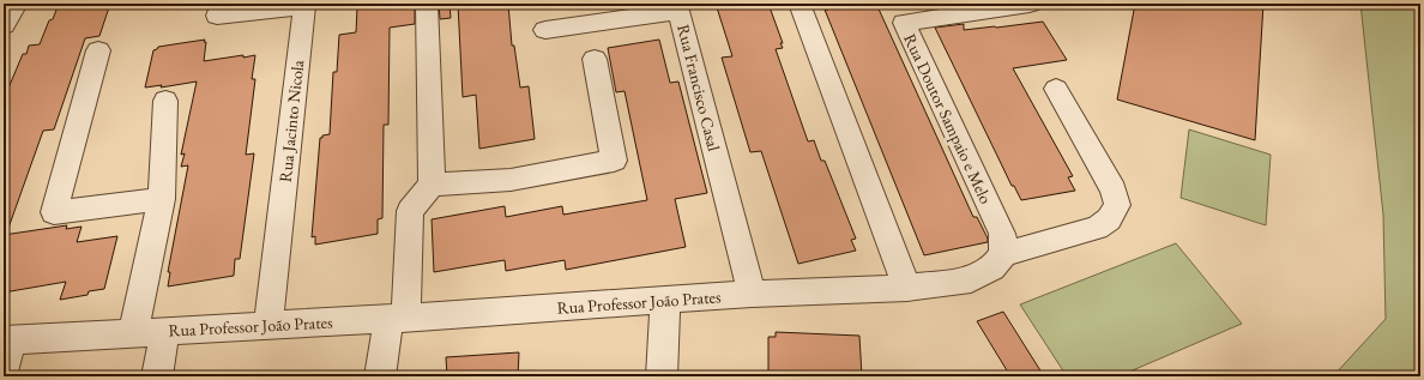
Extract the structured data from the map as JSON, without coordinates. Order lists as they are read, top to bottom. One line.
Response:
{"streets":{"street":["Rua Francisco Casal","Rua Doutor Sampaio e Melo","Rua Jacinto Nicola","Rua Professor João Prates"]},"crossings":[["Rua Francisco Casal","Rua Professor João Prates"],["Rua Doutor Sampaio e Melo","Rua Professor João Prates"],["Rua Jacinto Nicola","Rua Professor João Prates"]]}
